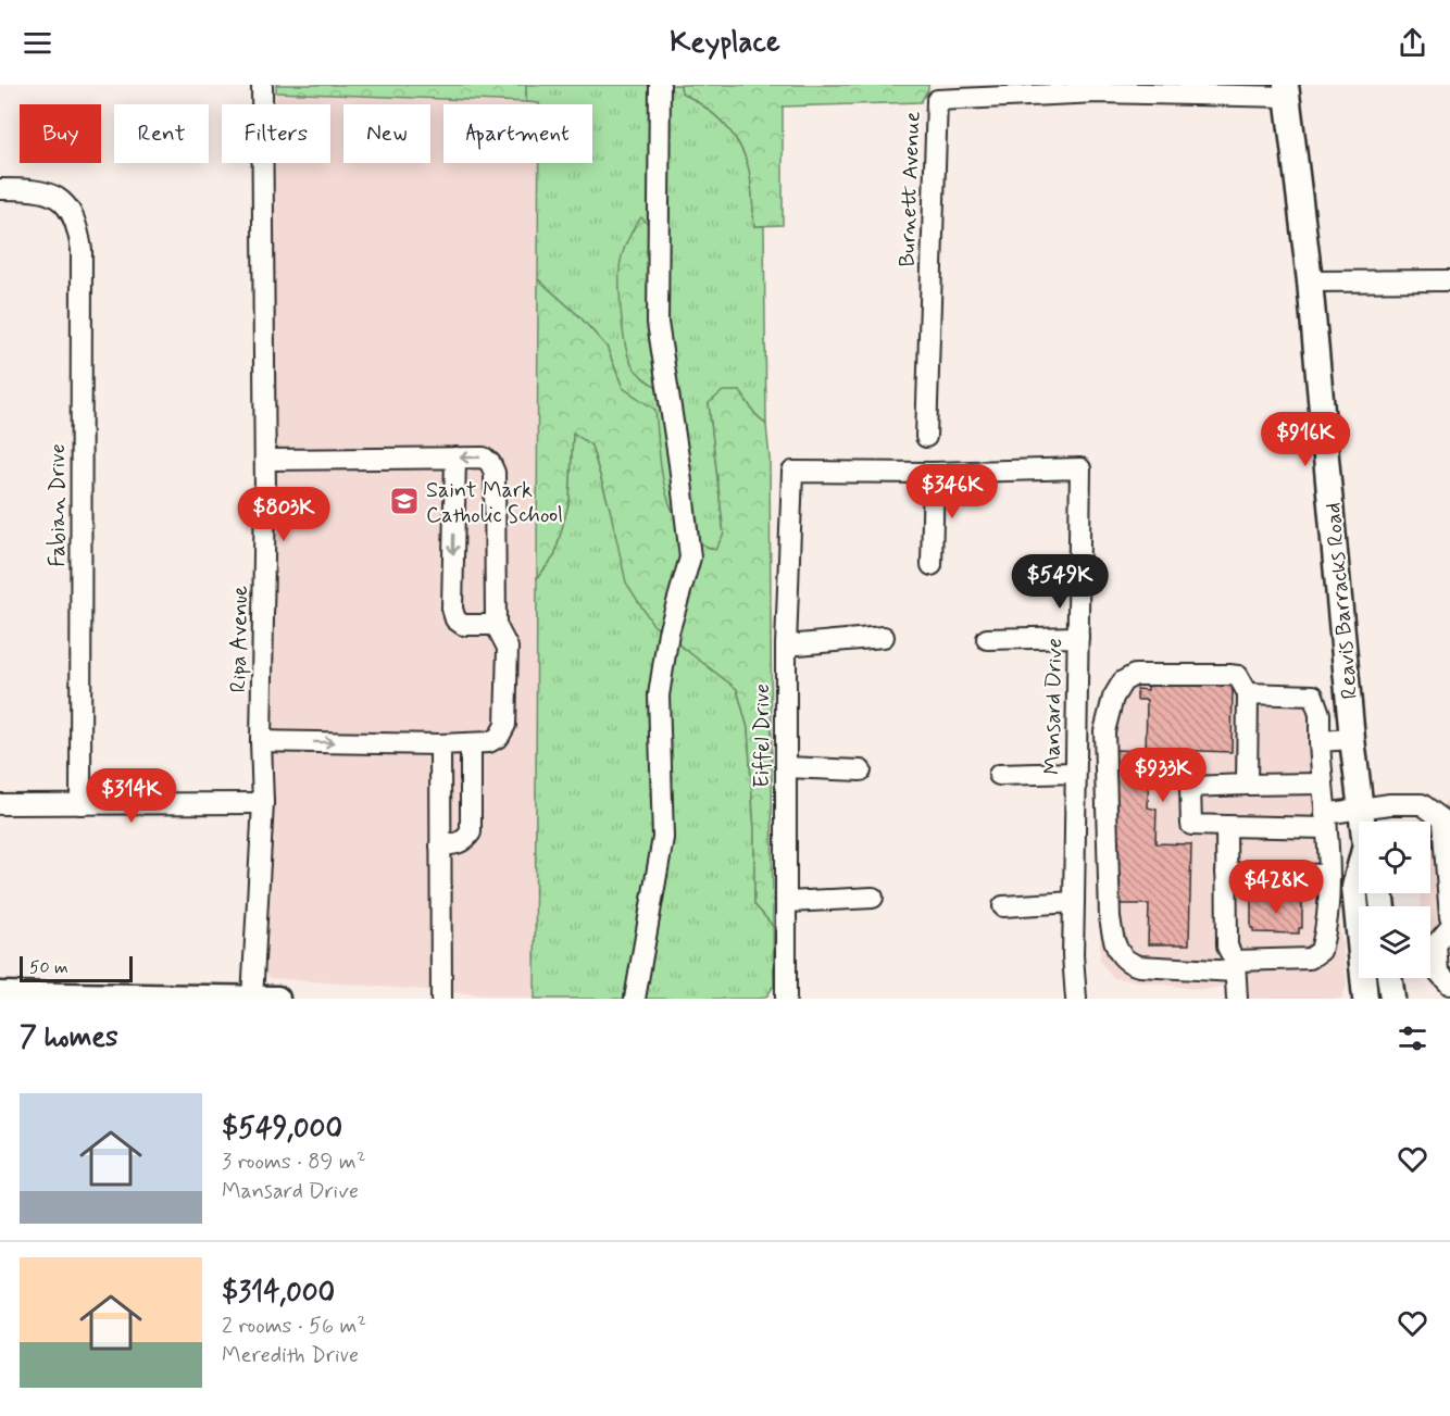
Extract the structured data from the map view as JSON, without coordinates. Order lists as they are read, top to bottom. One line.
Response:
{"streets":{"main road":["Reavis Barracks Road"],"street":["Burnett Avenue","Fabian Drive","Ripa Avenue","Mansard Drive","Eiffel Drive"]},"crossings":[["Burnett Avenue","Reavis Barracks Road"],["Mansard Drive","Eiffel Drive"]],"places":{"school or university":["Saint Mark Catholic School"]},"scale_bar":"50 m","page":{"header":"Keyplace","chip":["Buy","Rent","Filters","New","Apartment"],"price":["$916K","$346K","$803K","$549K","$933K","$314K","$428K"],"scale":"50 m","heading":"7 homes","list":[{"name":"$549,000","note":"3 rooms · 89 m² · Mansard Drive"},{"name":"$314,000","note":"2 rooms · 56 m² · Meredith Drive"}]}}
